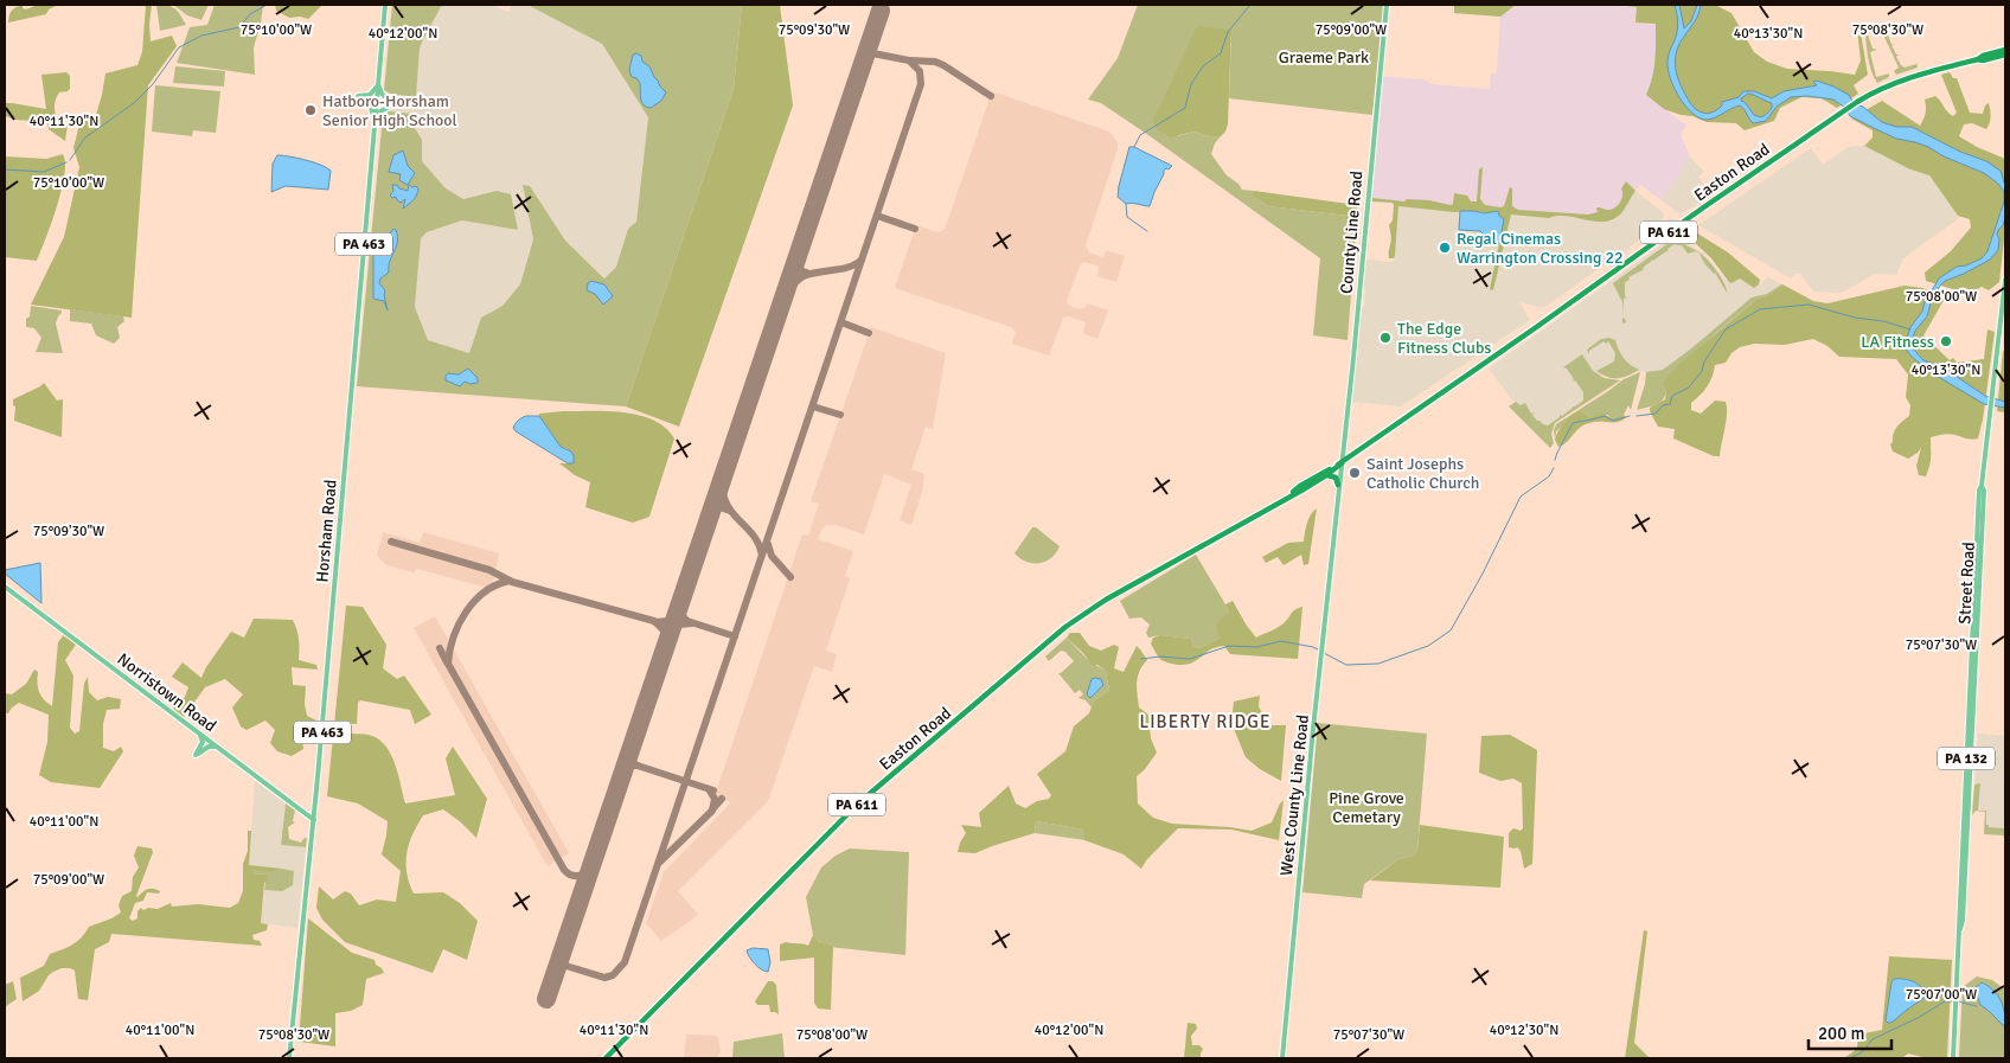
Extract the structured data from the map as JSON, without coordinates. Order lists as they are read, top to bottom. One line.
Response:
{"streets":{"highway":["Easton Road","PA 611"],"main road":["County Line Road","PA 463","Horsham Road","Street Road","Norristown Road","PA 132","West County Line Road"]},"crossings":[["Easton Road","County Line Road"],["Easton Road","West County Line Road"],["County Line Road","West County Line Road"],["Horsham Road","Norristown Road"]],"districts":["LIBERTY RIDGE"],"parks":["Graeme Park","Pine Grove Cemetary"],"places":["Hatboro-Horsham Senior High School","Regal Cinemas Warrington Crossing 22","The Edge Fitness Clubs","LA Fitness","Saint Josephs Catholic Church"],"scale_bar":"200 m","coordinates":["75°10'00\"W","75°09'30\"W","75°09'00\"W","75°08'30\"W","40°13'30\"N","40°12'00\"N","40°11'30\"N","75°08'00\"W","75°07'30\"W","40°11'00\"N","75°07'00\"W","40°12'30\"N"]}
